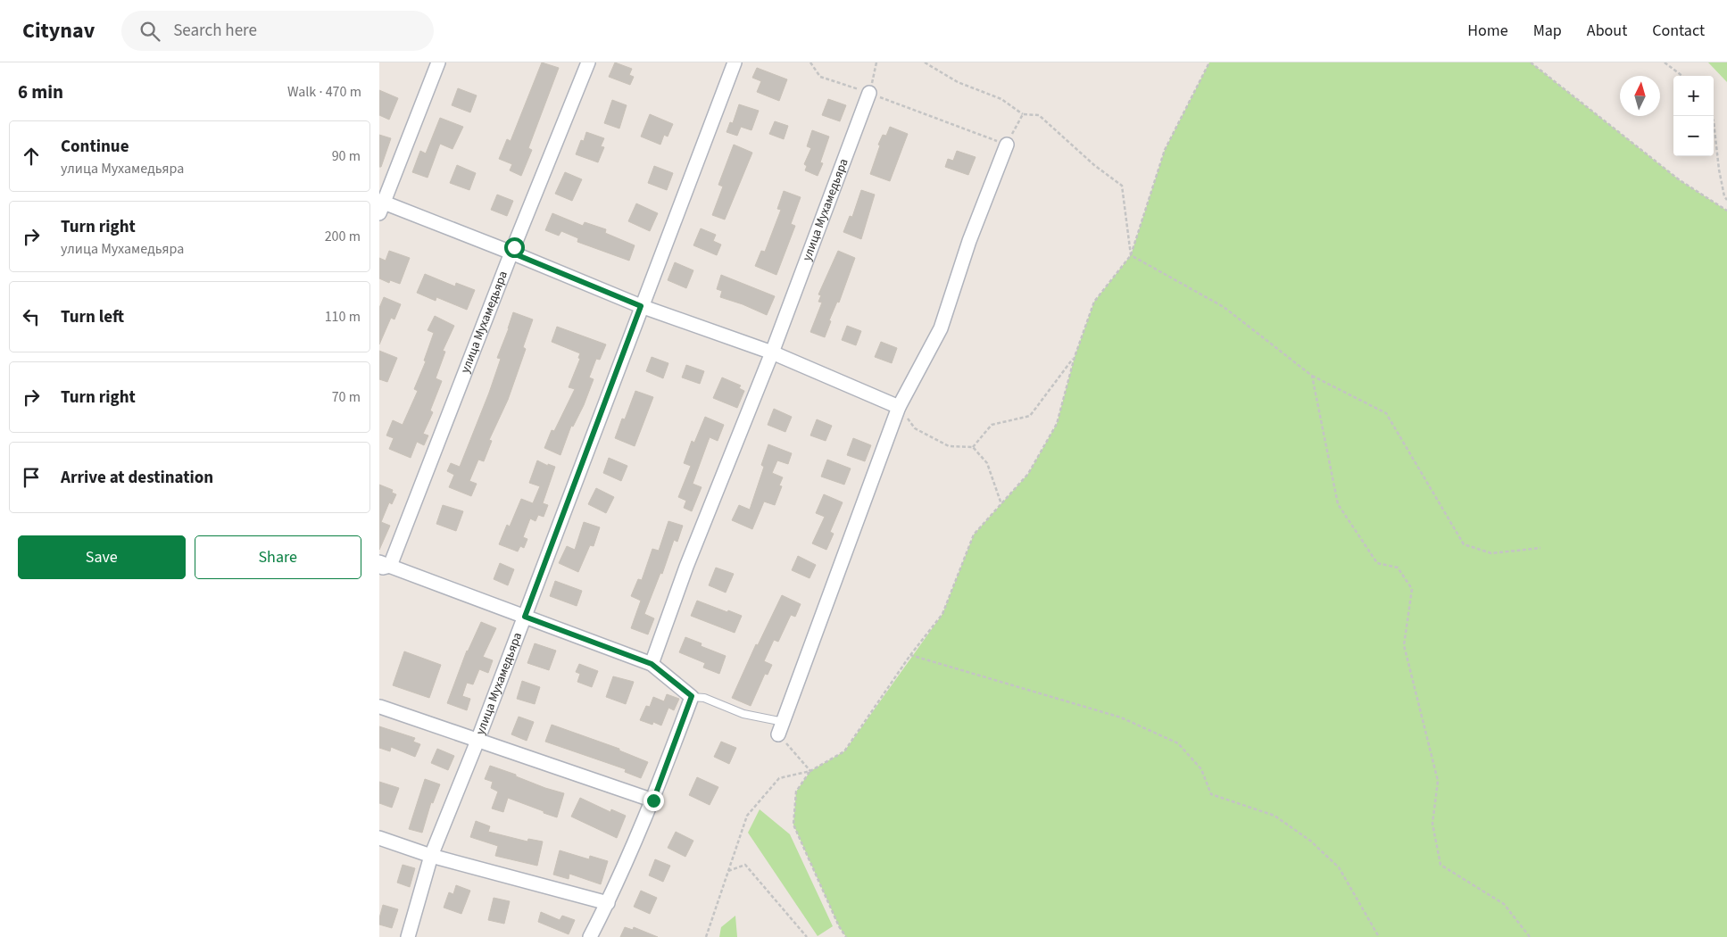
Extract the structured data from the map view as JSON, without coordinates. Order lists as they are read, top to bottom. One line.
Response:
{"streets":{"street":["улица Мухамедьяра"]},"north":"top","page":{"header":"Citynav","search":"Search here","nav":["Home","Map","About","Contact"],"heading":["6 min","Walk · 470 m"],"map_buttons":["+","−"],"list":[["Continue","улица Мухамедьяра","90 m"],["Turn right","улица Мухамедьяра","200 m"],["Turn left","110 m"],["Turn right","70 m"],"Arrive at destination"],"buttons":["Save","Share"]}}
